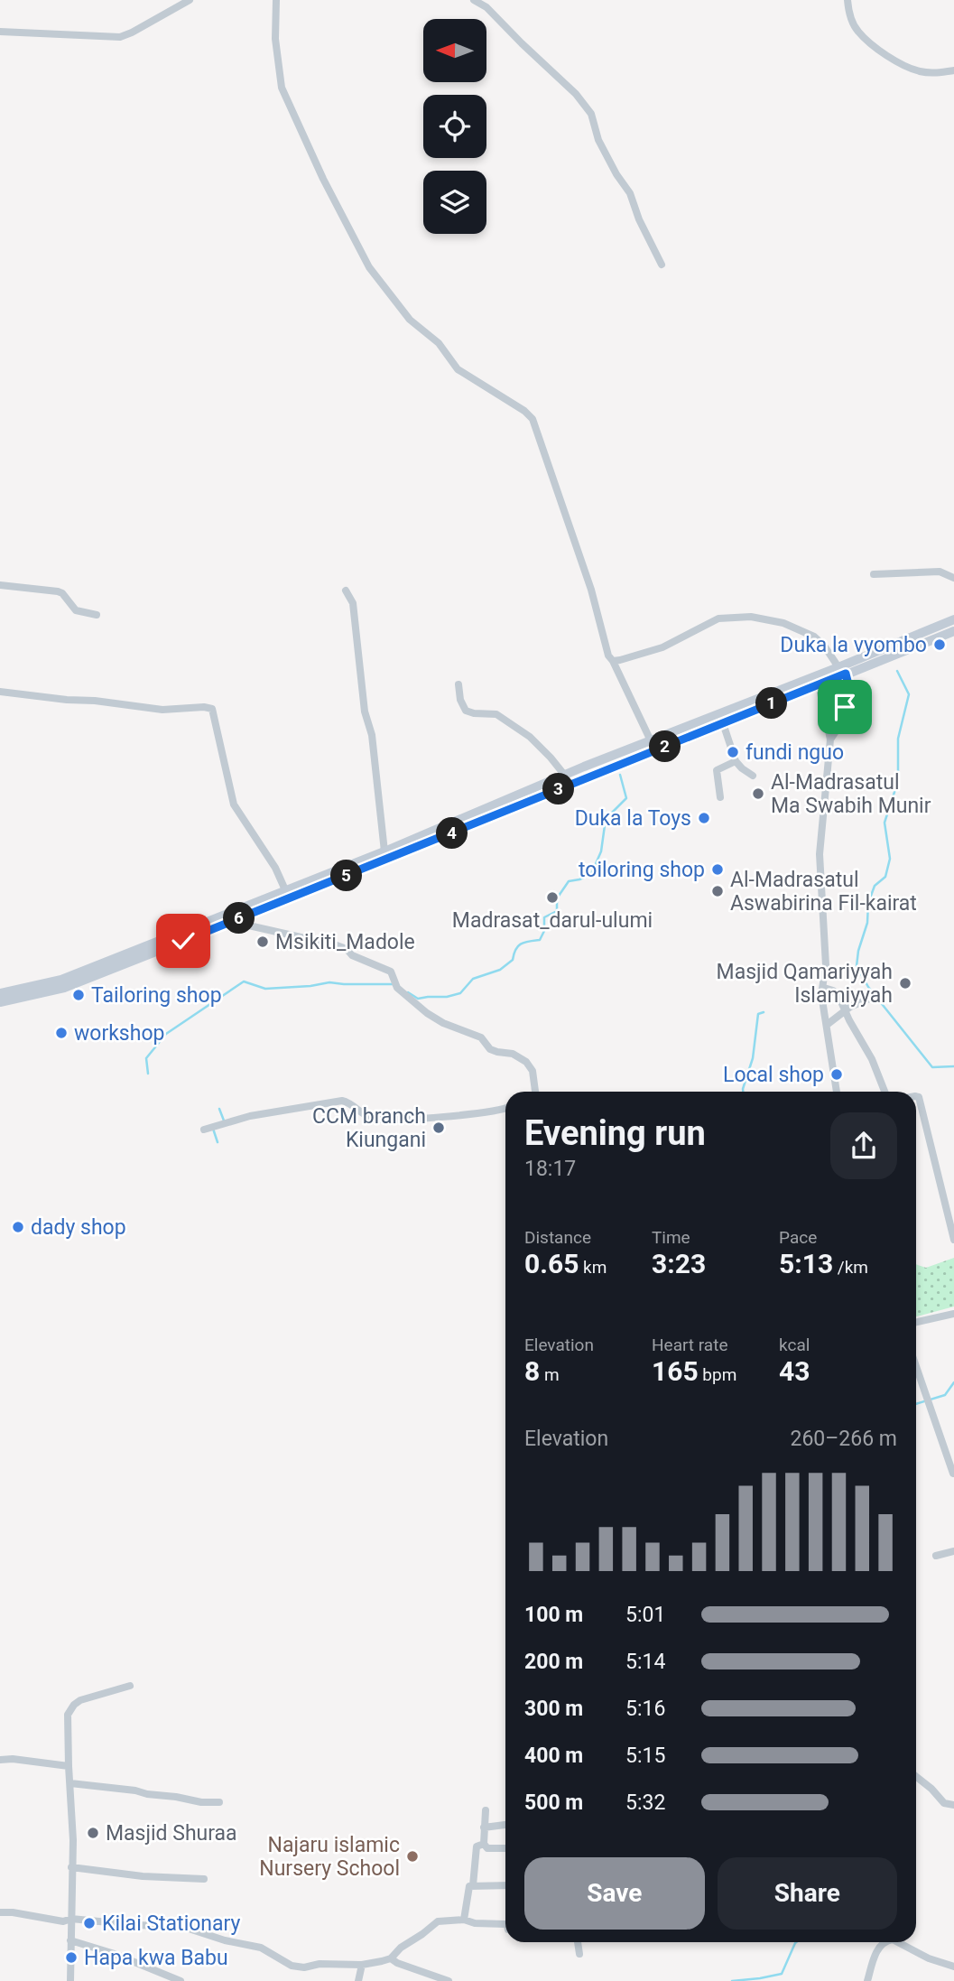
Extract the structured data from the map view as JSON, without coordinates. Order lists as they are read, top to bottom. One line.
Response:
{"places":["Duka la vyombo","fundi nguo","Al-Madrasatul Ma Swabih Munir","Duka la Toys","toiloring shop","Al-Madrasatul Aswabirina Fil-kairat","Madrasat_darul-ulumi","Msikiti_Madole","Masjid Qamariyyah Islamiyyah","Tailoring shop","workshop","Local shop","CCM branch Kiungani","dady shop","Masjid Shuraa","Najaru islamic Nursery School","Kilai Stationary","Hapa kwa Babu"],"north":"left","page":{"pins":["1","2","3","4","5","6"],"heading":["Evening run","18:17"],"stats":[["Distance","0.65 km"],["Time","3:23"],["Pace","5:13 /km"],["Elevation","8 m"],["Heart rate","165 bpm"],["kcal","43"]],"chart":["Elevation","260–266 m"],"list":[{"name":"100 m","note":"5:01"},{"name":"200 m","note":"5:14"},{"name":"300 m","note":"5:16"},{"name":"400 m","note":"5:15"},{"name":"500 m","note":"5:32"}],"buttons":["Save","Share"]}}
